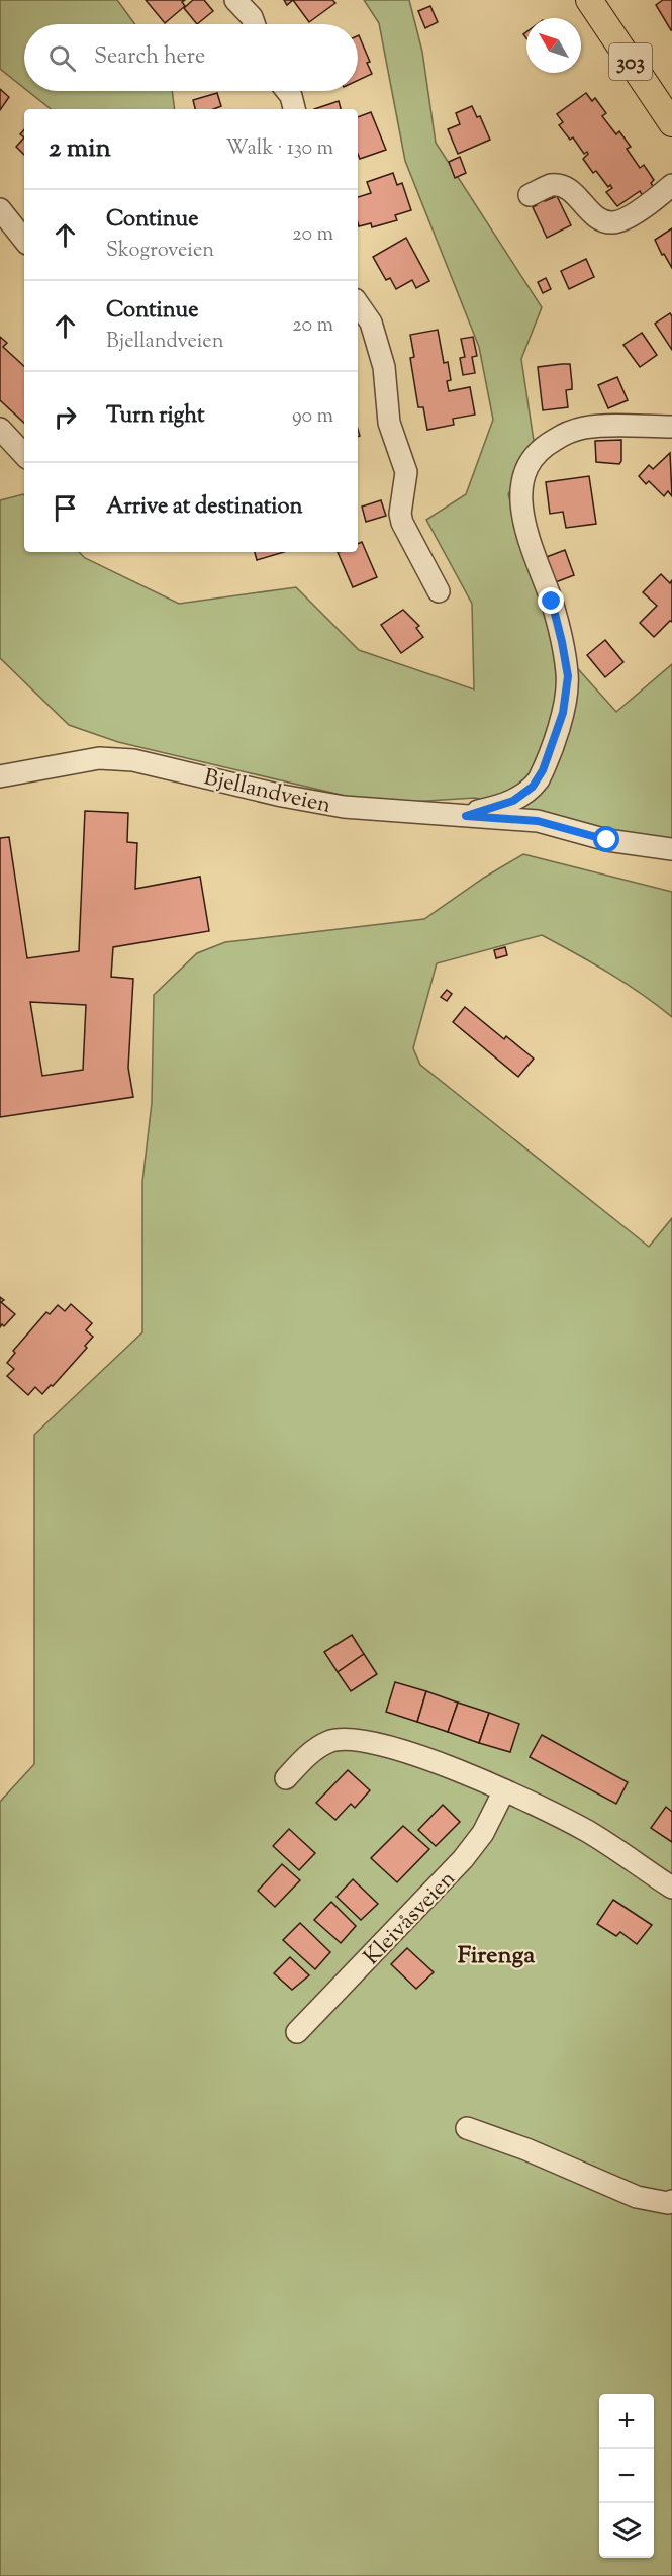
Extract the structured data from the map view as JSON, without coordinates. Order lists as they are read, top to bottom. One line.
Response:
{"streets":{"main road":["303"],"street":["Bjellandveien","Kleivåsveien"]},"districts":["Firenga"],"north":"top left","page":{"search":"Search here","heading":["2 min","Walk · 130 m"],"list":[["Continue","Skogroveien","20 m"],["Continue","Bjellandveien","20 m"],["Turn right","90 m"],"Arrive at destination"],"map_buttons":["+","−"]}}
